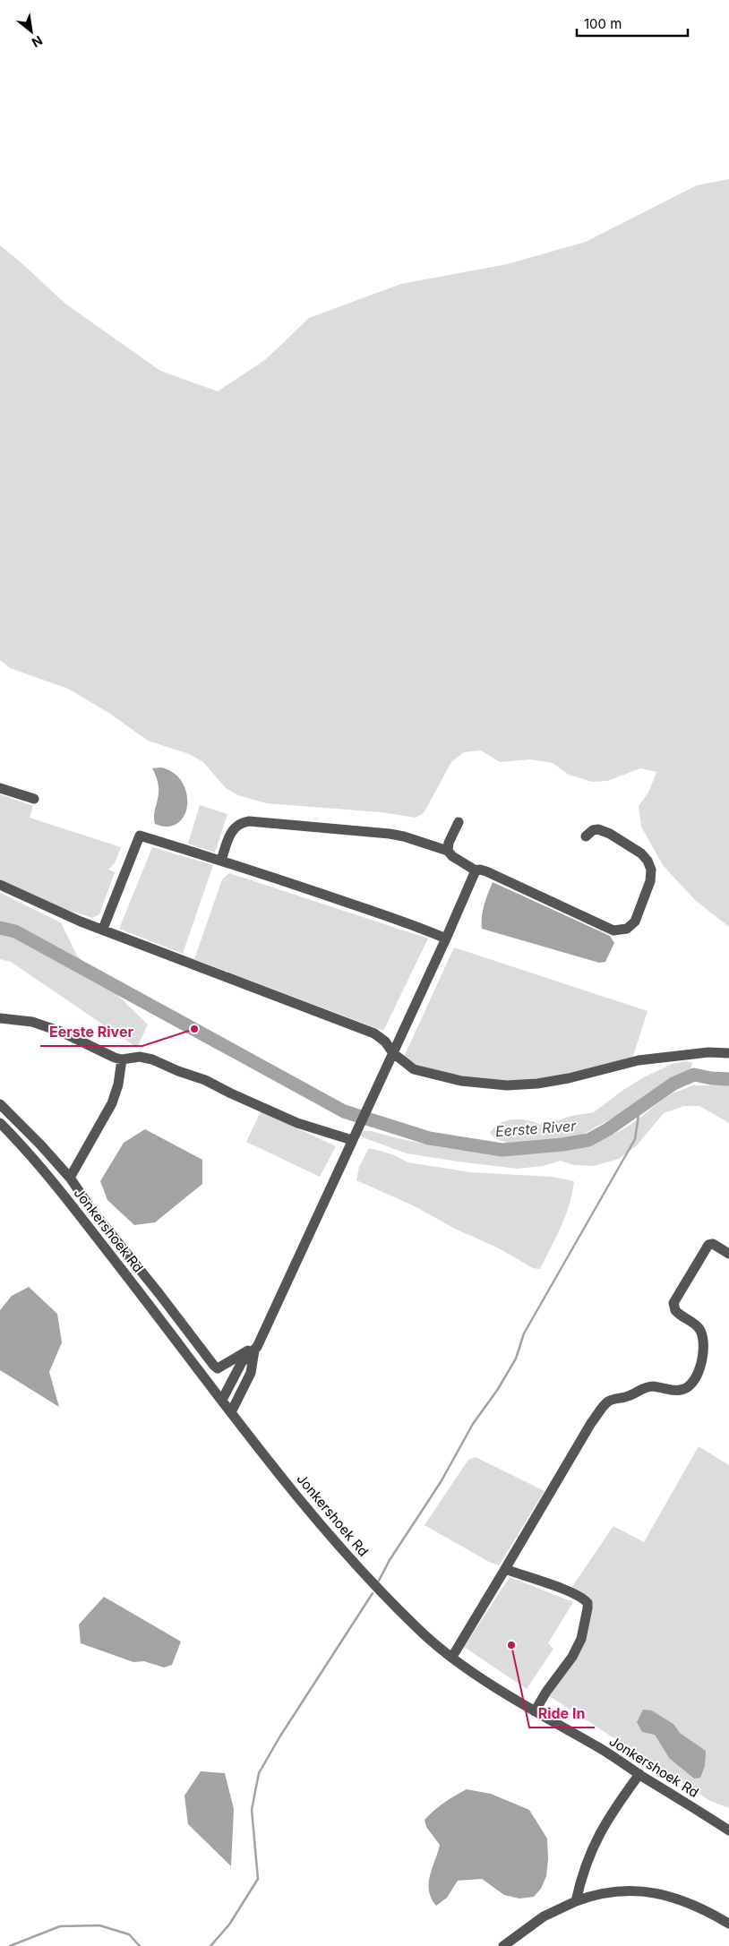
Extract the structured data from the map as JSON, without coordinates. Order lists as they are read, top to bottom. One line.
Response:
{"streets":{"street":["Jonkershoek Rd"]},"water":["Eerste River"],"places":["Eerste River","Ride In"],"scale_bar":"100 m","north":"bottom right"}
